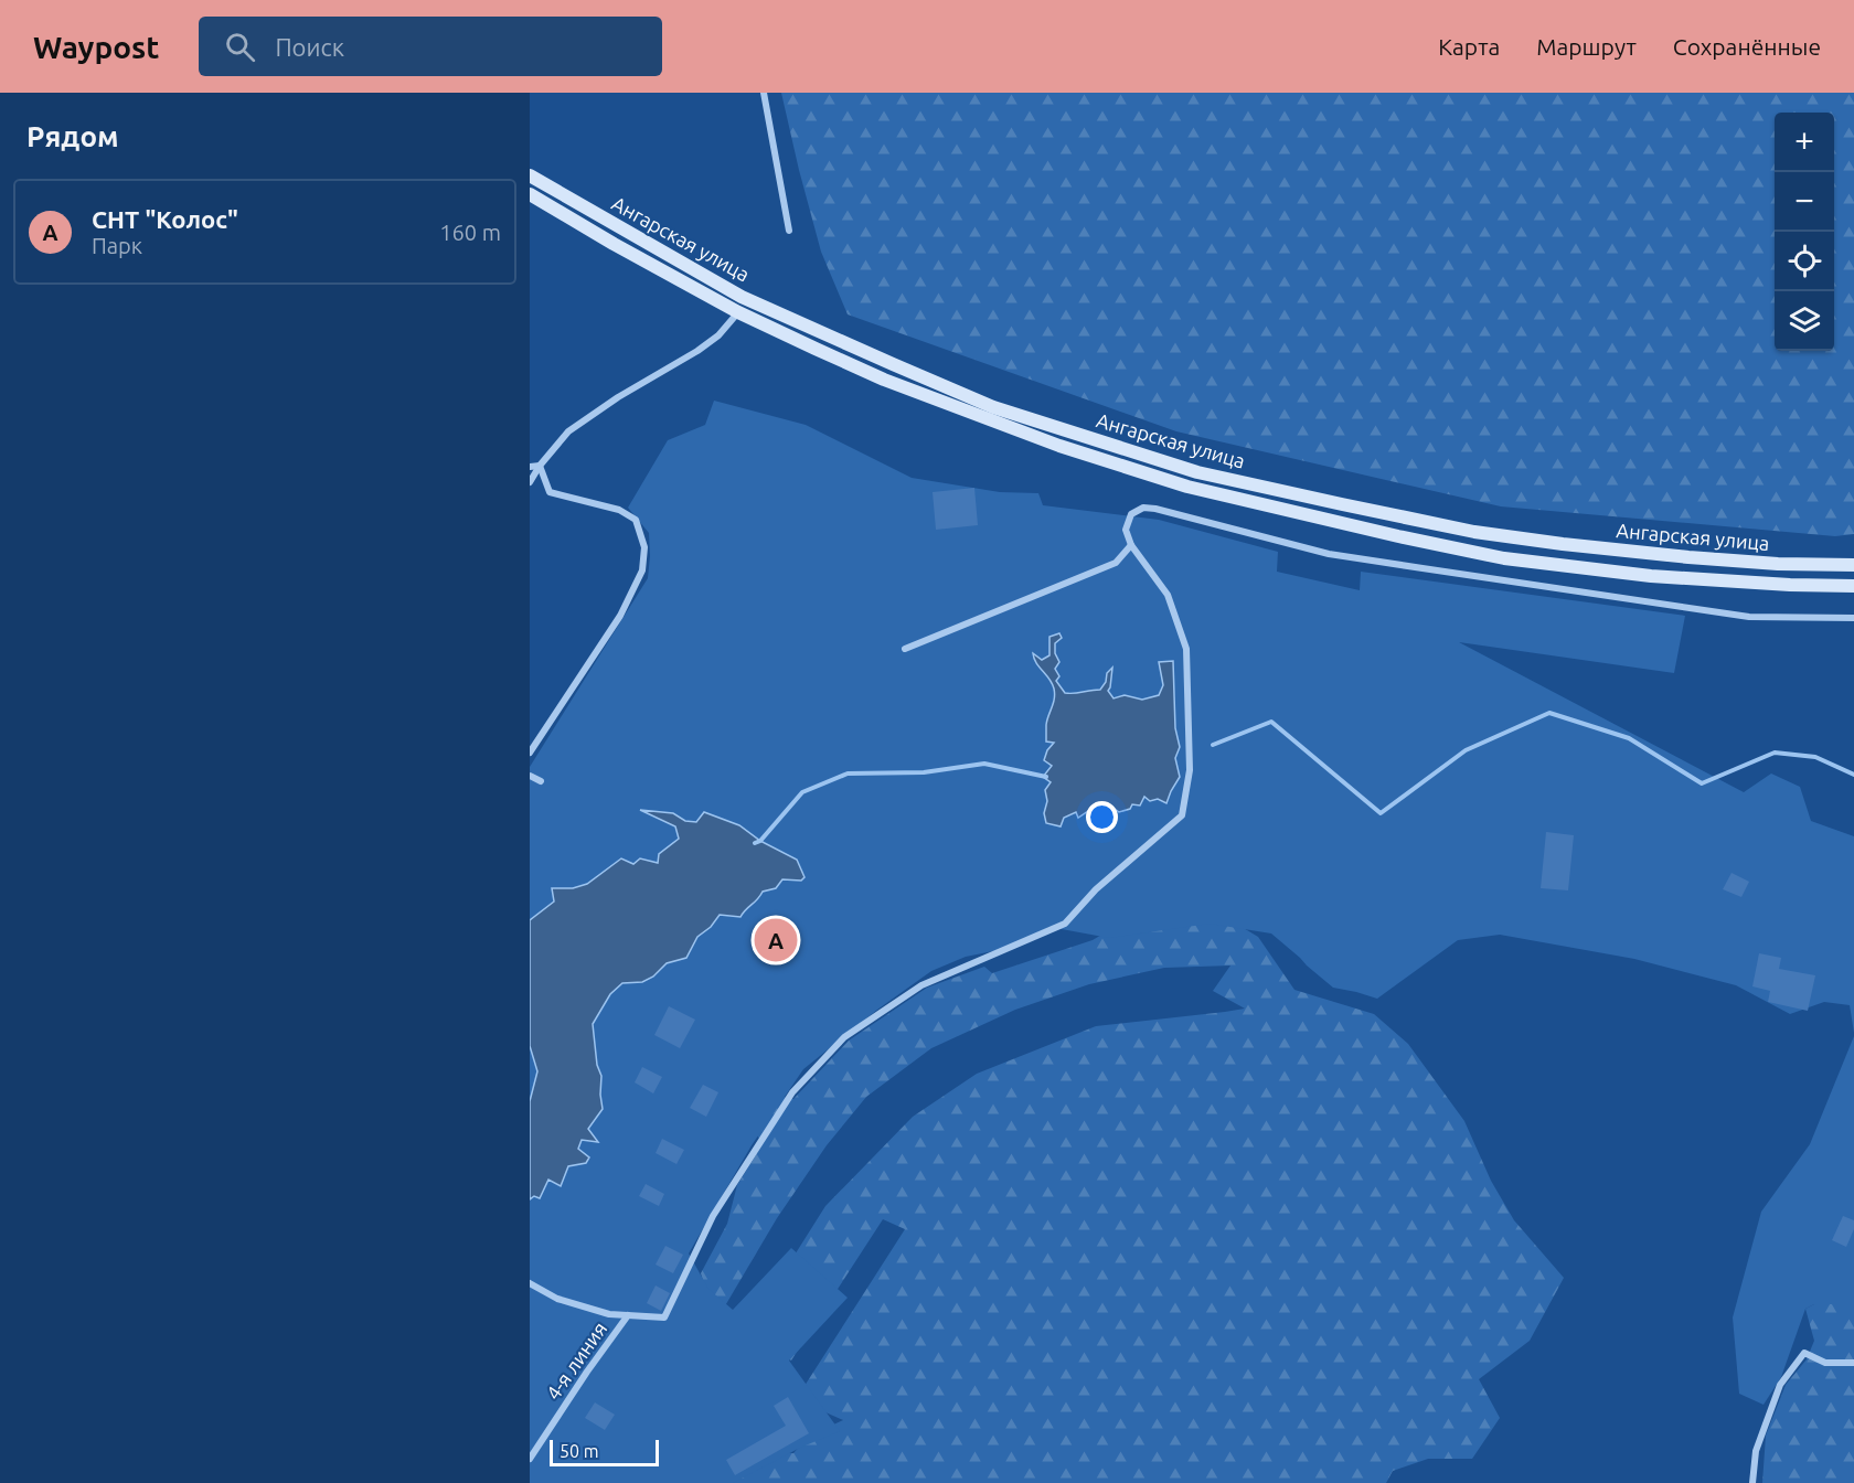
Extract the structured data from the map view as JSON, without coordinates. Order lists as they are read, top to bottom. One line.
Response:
{"streets":{"main road":["Ангарская улица"],"street":["4-я линия"]},"scale_bar":"50 m","page":{"header":"Waypost","search":"Поиск","nav":["Карта","Маршрут","Сохранённые"],"heading":"Рядом","map_buttons":["+","−"],"list":[{"mark":"A","name":"СНТ \"Колос\"","note":"Парк","value":"160 m"}],"pins":"A","scale":"50 m"}}
